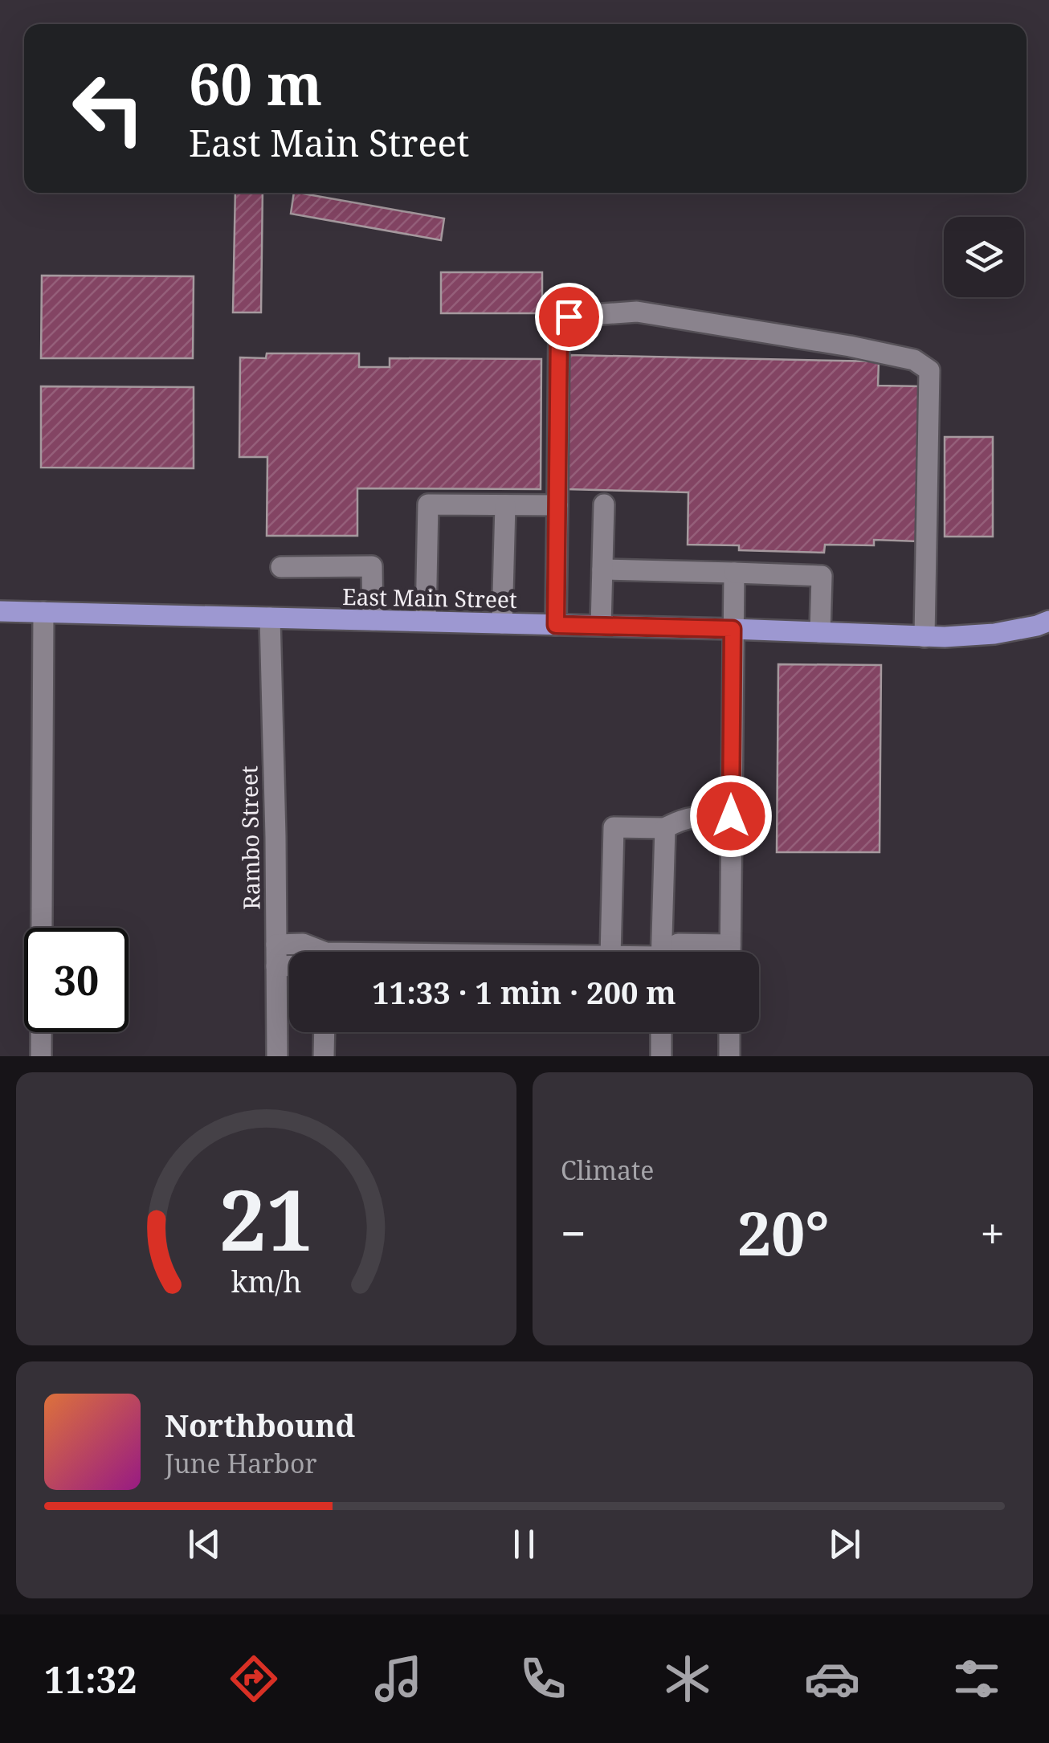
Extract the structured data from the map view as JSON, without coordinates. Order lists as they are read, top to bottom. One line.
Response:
{"streets":{"main road":["East Main Street"],"street":["Rambo Street"]},"crossings":[["East Main Street","Rambo Street"]],"page":{"turn":["60 m","East Main Street"],"limit":"30","trip":"11:33 · 1 min · 200 m","tile":"Climate","heat":["−","20°","+"],"song":["Northbound","June Harbor"],"tabs":"11:32","gauge":["21","km/h"]}}
